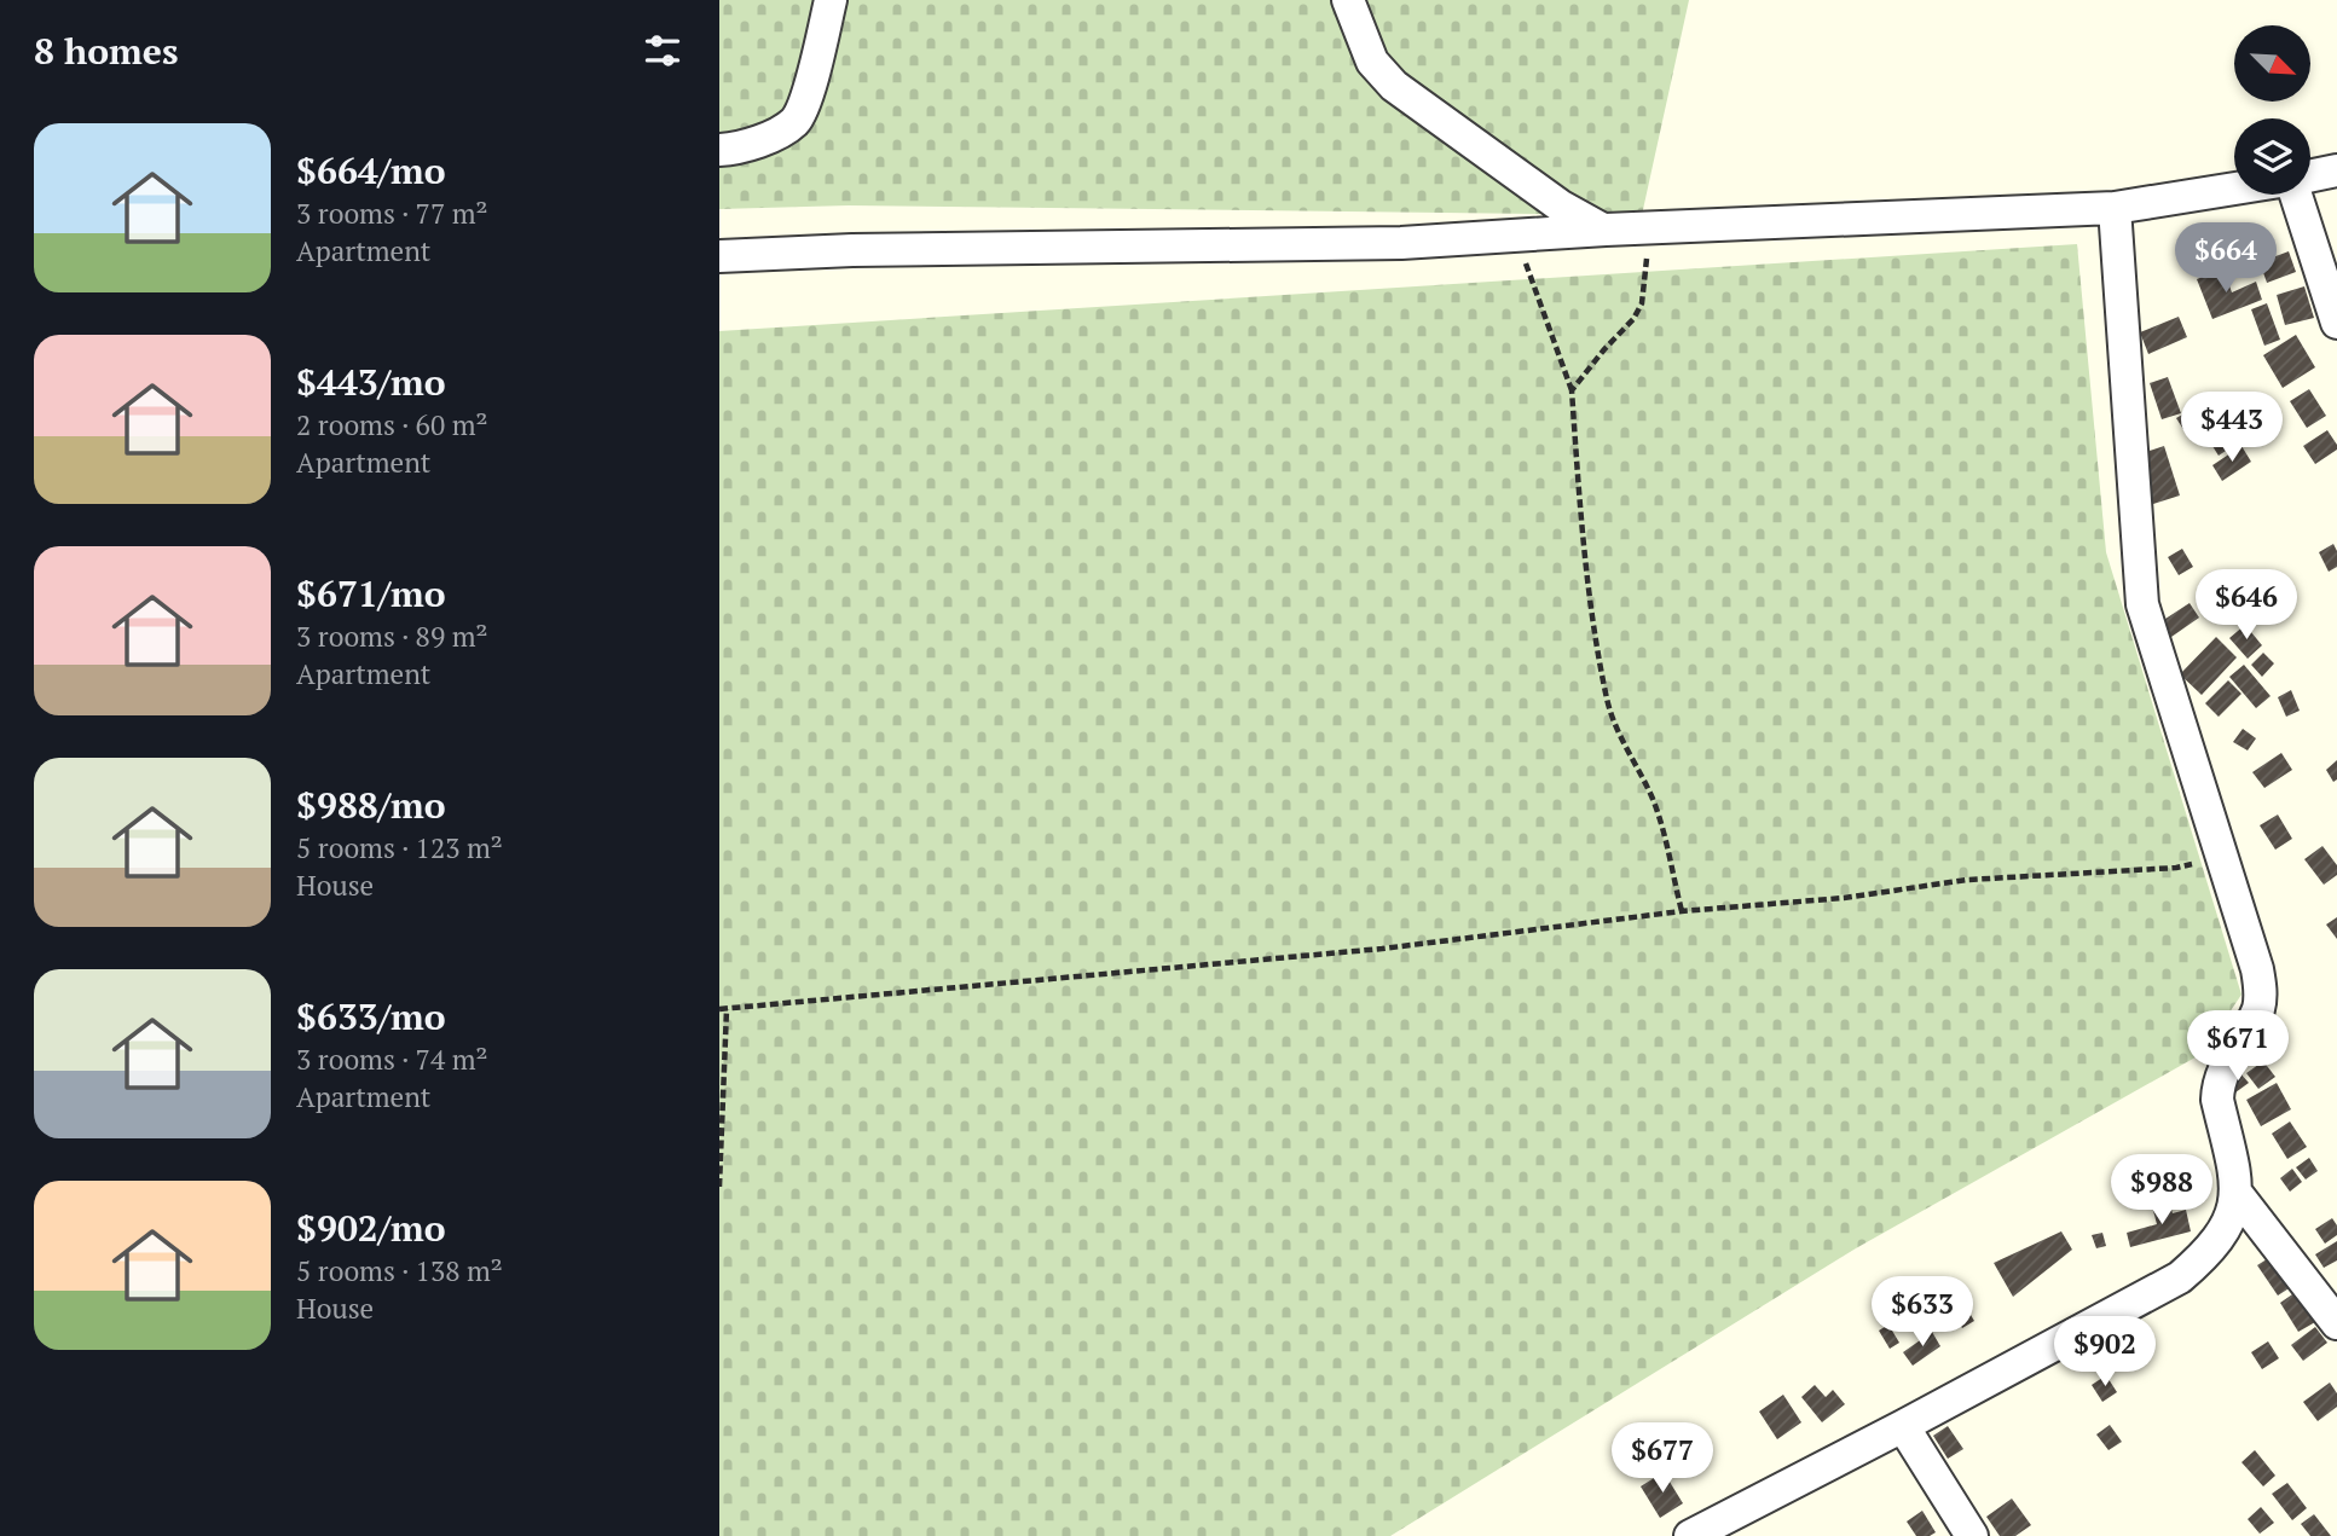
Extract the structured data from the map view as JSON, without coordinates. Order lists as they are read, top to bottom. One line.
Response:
{"north":"bottom right","page":{"heading":"8 homes","list":[{"name":"$664/mo","note":"3 rooms · 77 m² · Apartment"},{"name":"$443/mo","note":"2 rooms · 60 m² · Apartment"},{"name":"$671/mo","note":"3 rooms · 89 m² · Apartment"},{"name":"$988/mo","note":"5 rooms · 123 m² · House"},{"name":"$633/mo","note":"3 rooms · 74 m² · Apartment"},{"name":"$902/mo","note":"5 rooms · 138 m² · House"}],"price":["$664","$443","$646","$671","$988","$633","$902","$677"]}}
